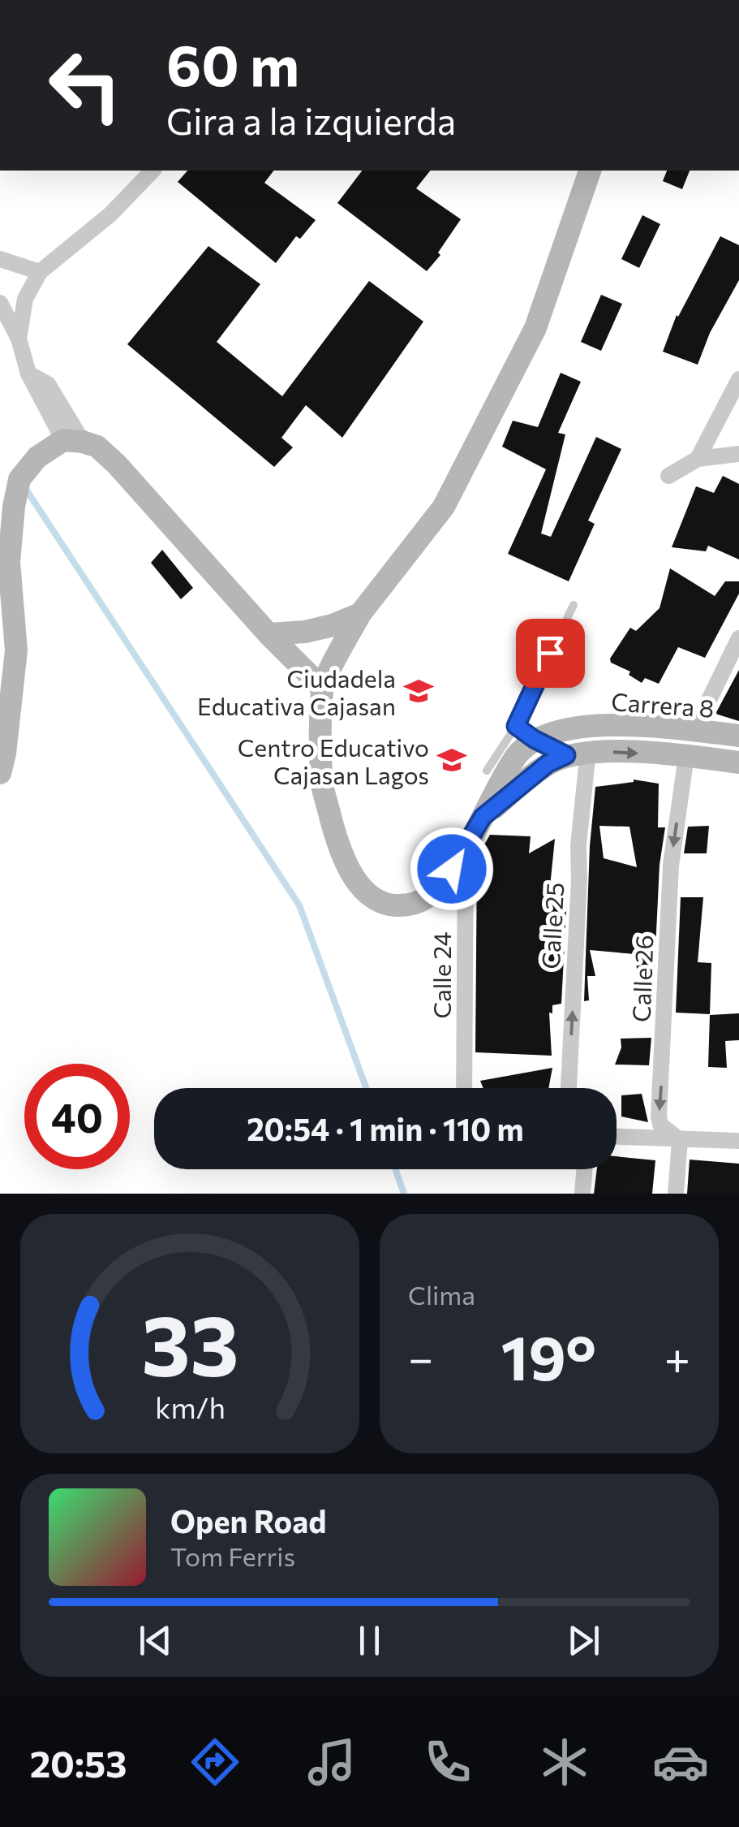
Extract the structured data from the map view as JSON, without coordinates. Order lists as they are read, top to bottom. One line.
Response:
{"streets":{"street":["Carrera 8","Calle 25","Calle 24","Calle 26"]},"crossings":[["Carrera 8","Calle 25"],["Carrera 8","Calle 24"],["Carrera 8","Calle 26"]],"one_way":["Calle 25","Calle 26"],"places":{"school or university":["Ciudadela Educativa Cajasan","Centro Educativo Cajasan Lagos"]},"page":{"turn":["60 m","Gira a la izquierda"],"limit":"40","trip":"20:54 · 1 min · 110 m","tile":"Clima","heat":["−","19°","+"],"song":["Open Road","Tom Ferris"],"tabs":"20:53","gauge":["33","km/h"]}}
